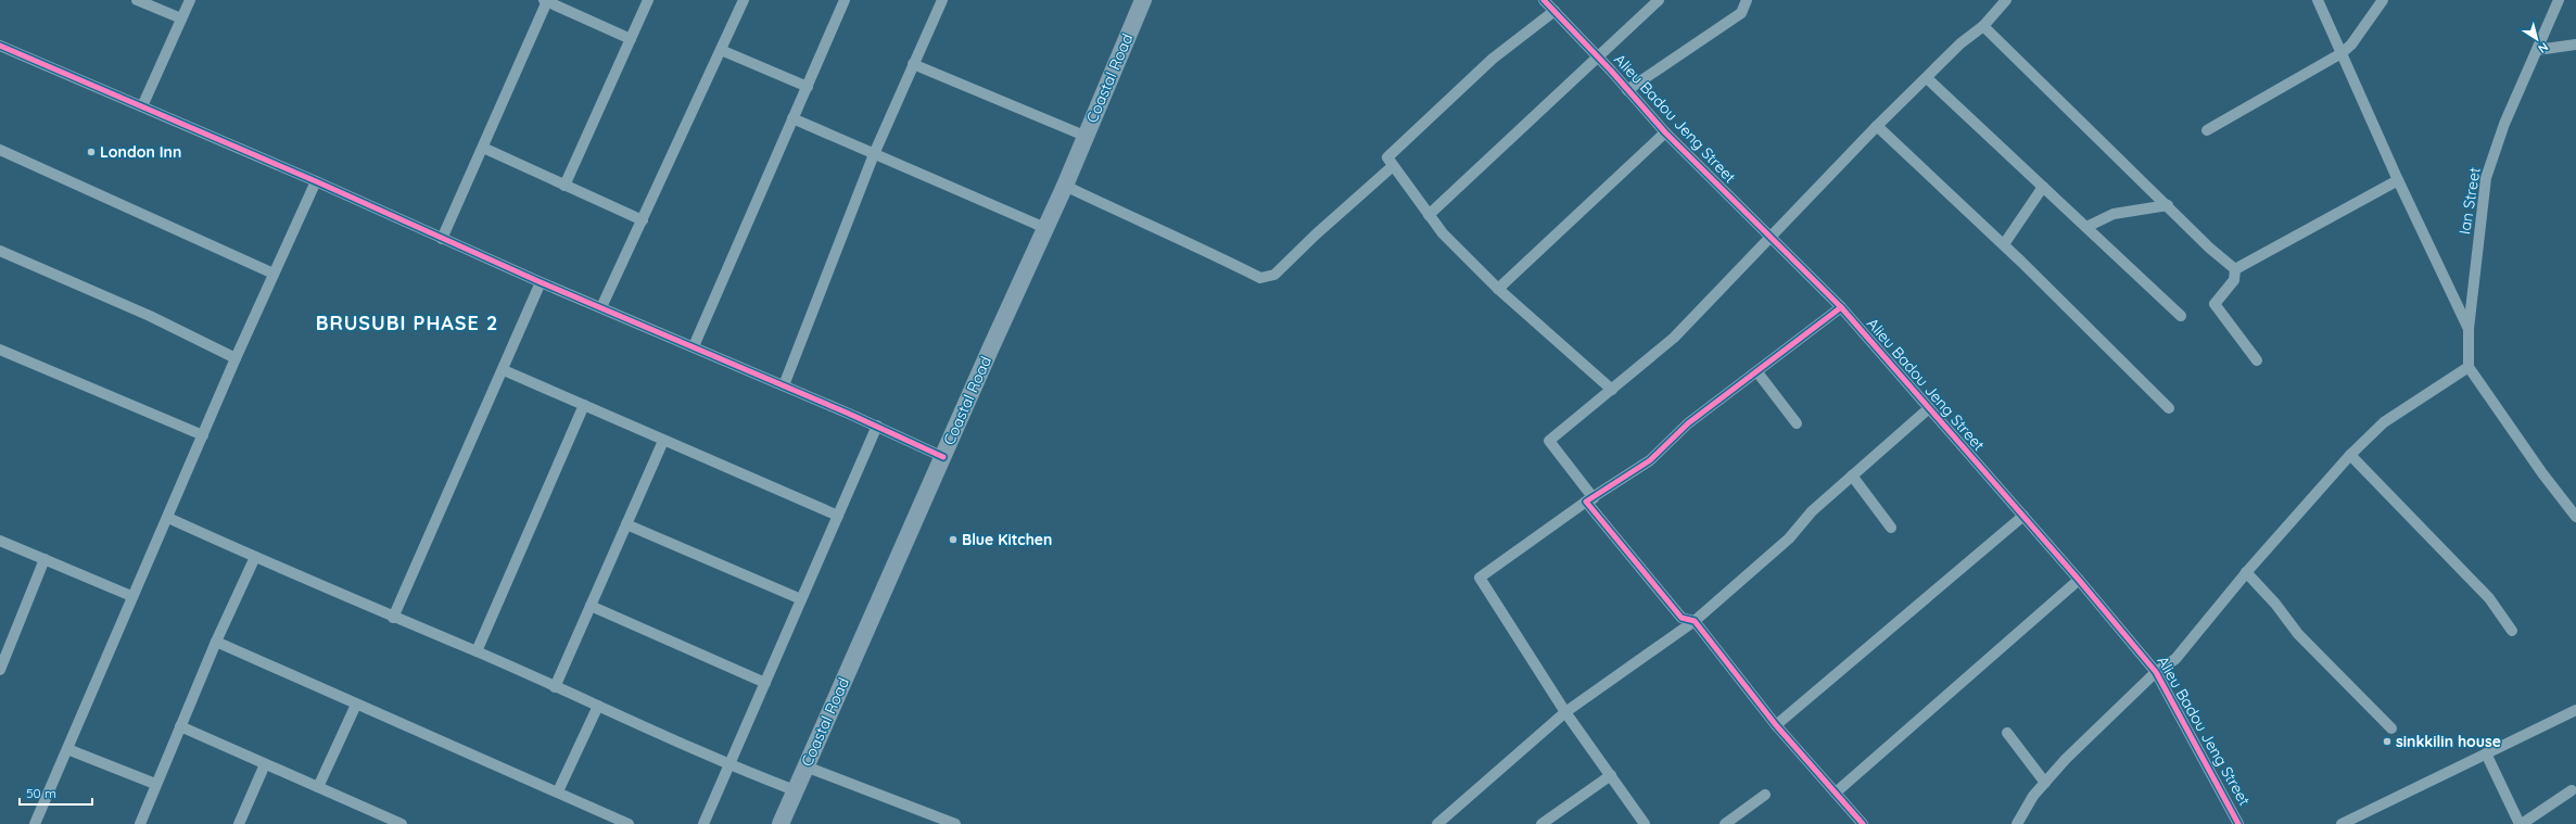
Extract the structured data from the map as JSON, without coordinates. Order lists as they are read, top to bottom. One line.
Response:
{"streets":{"main road":["Coastal Road"],"street":["Alieu Badou Jeng Street","Ian Street"]},"districts":["BRUSUBI PHASE 2"],"places":["London Inn","Blue Kitchen","sinkkilin house"],"scale_bar":"50 m","north":"bottom right"}
